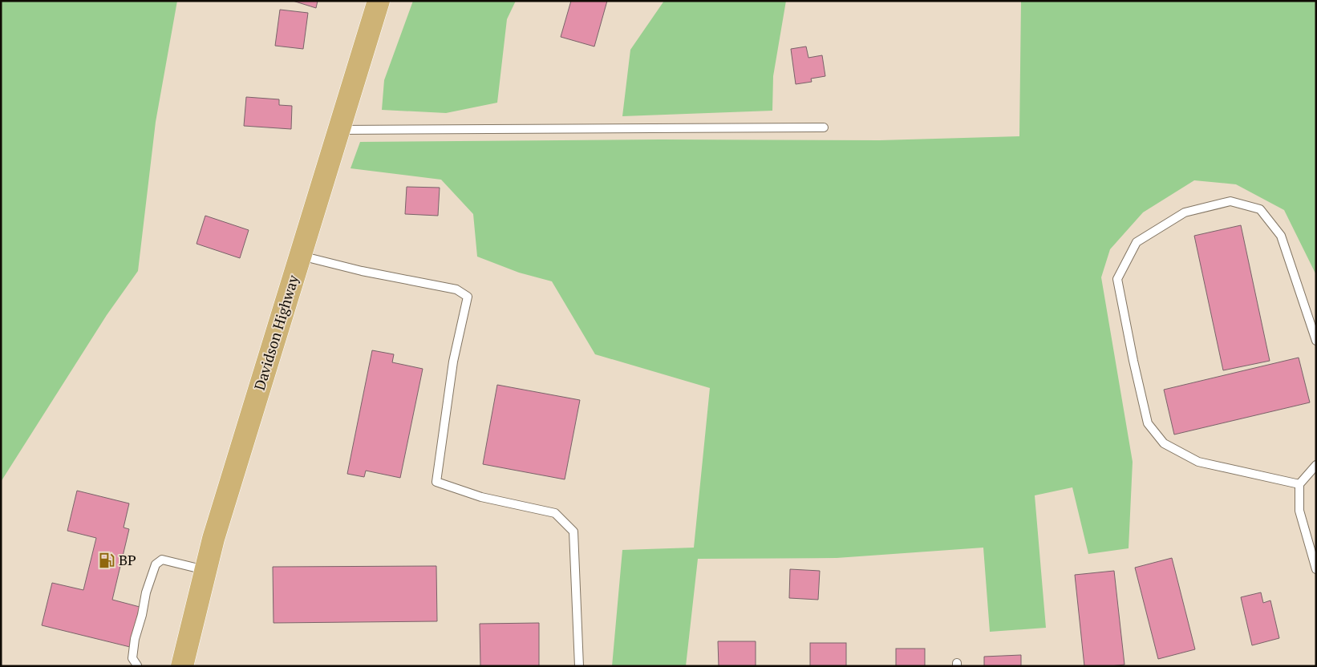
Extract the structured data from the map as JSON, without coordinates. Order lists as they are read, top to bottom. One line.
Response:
{"streets":{"main road":["Davidson Highway"]},"places":{"fuel station":["BP"]}}
